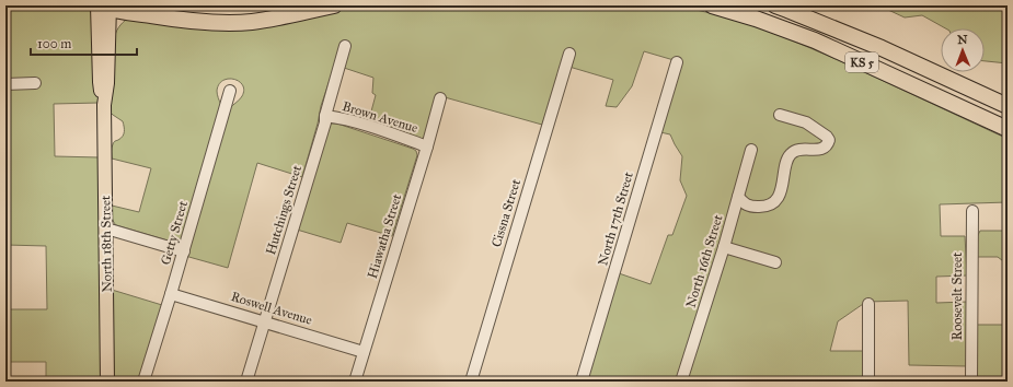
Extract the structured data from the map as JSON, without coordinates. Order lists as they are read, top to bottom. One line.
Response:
{"streets":{"highway":["KS 5"],"main road":["North 18th Street"],"street":["Brown Avenue","Hutchings Street","Cissna Street","North 17th Street","Getty Street","Hiawatha Street","North 16th Street","Roosevelt Street","Roswell Avenue"]},"crossings":[["Brown Avenue","Hutchings Street"],["Brown Avenue","Hiawatha Street"],["Hutchings Street","Roswell Avenue"],["Getty Street","Roswell Avenue"],["Hiawatha Street","Roswell Avenue"]],"scale_bar":"100 m","north":"top"}
